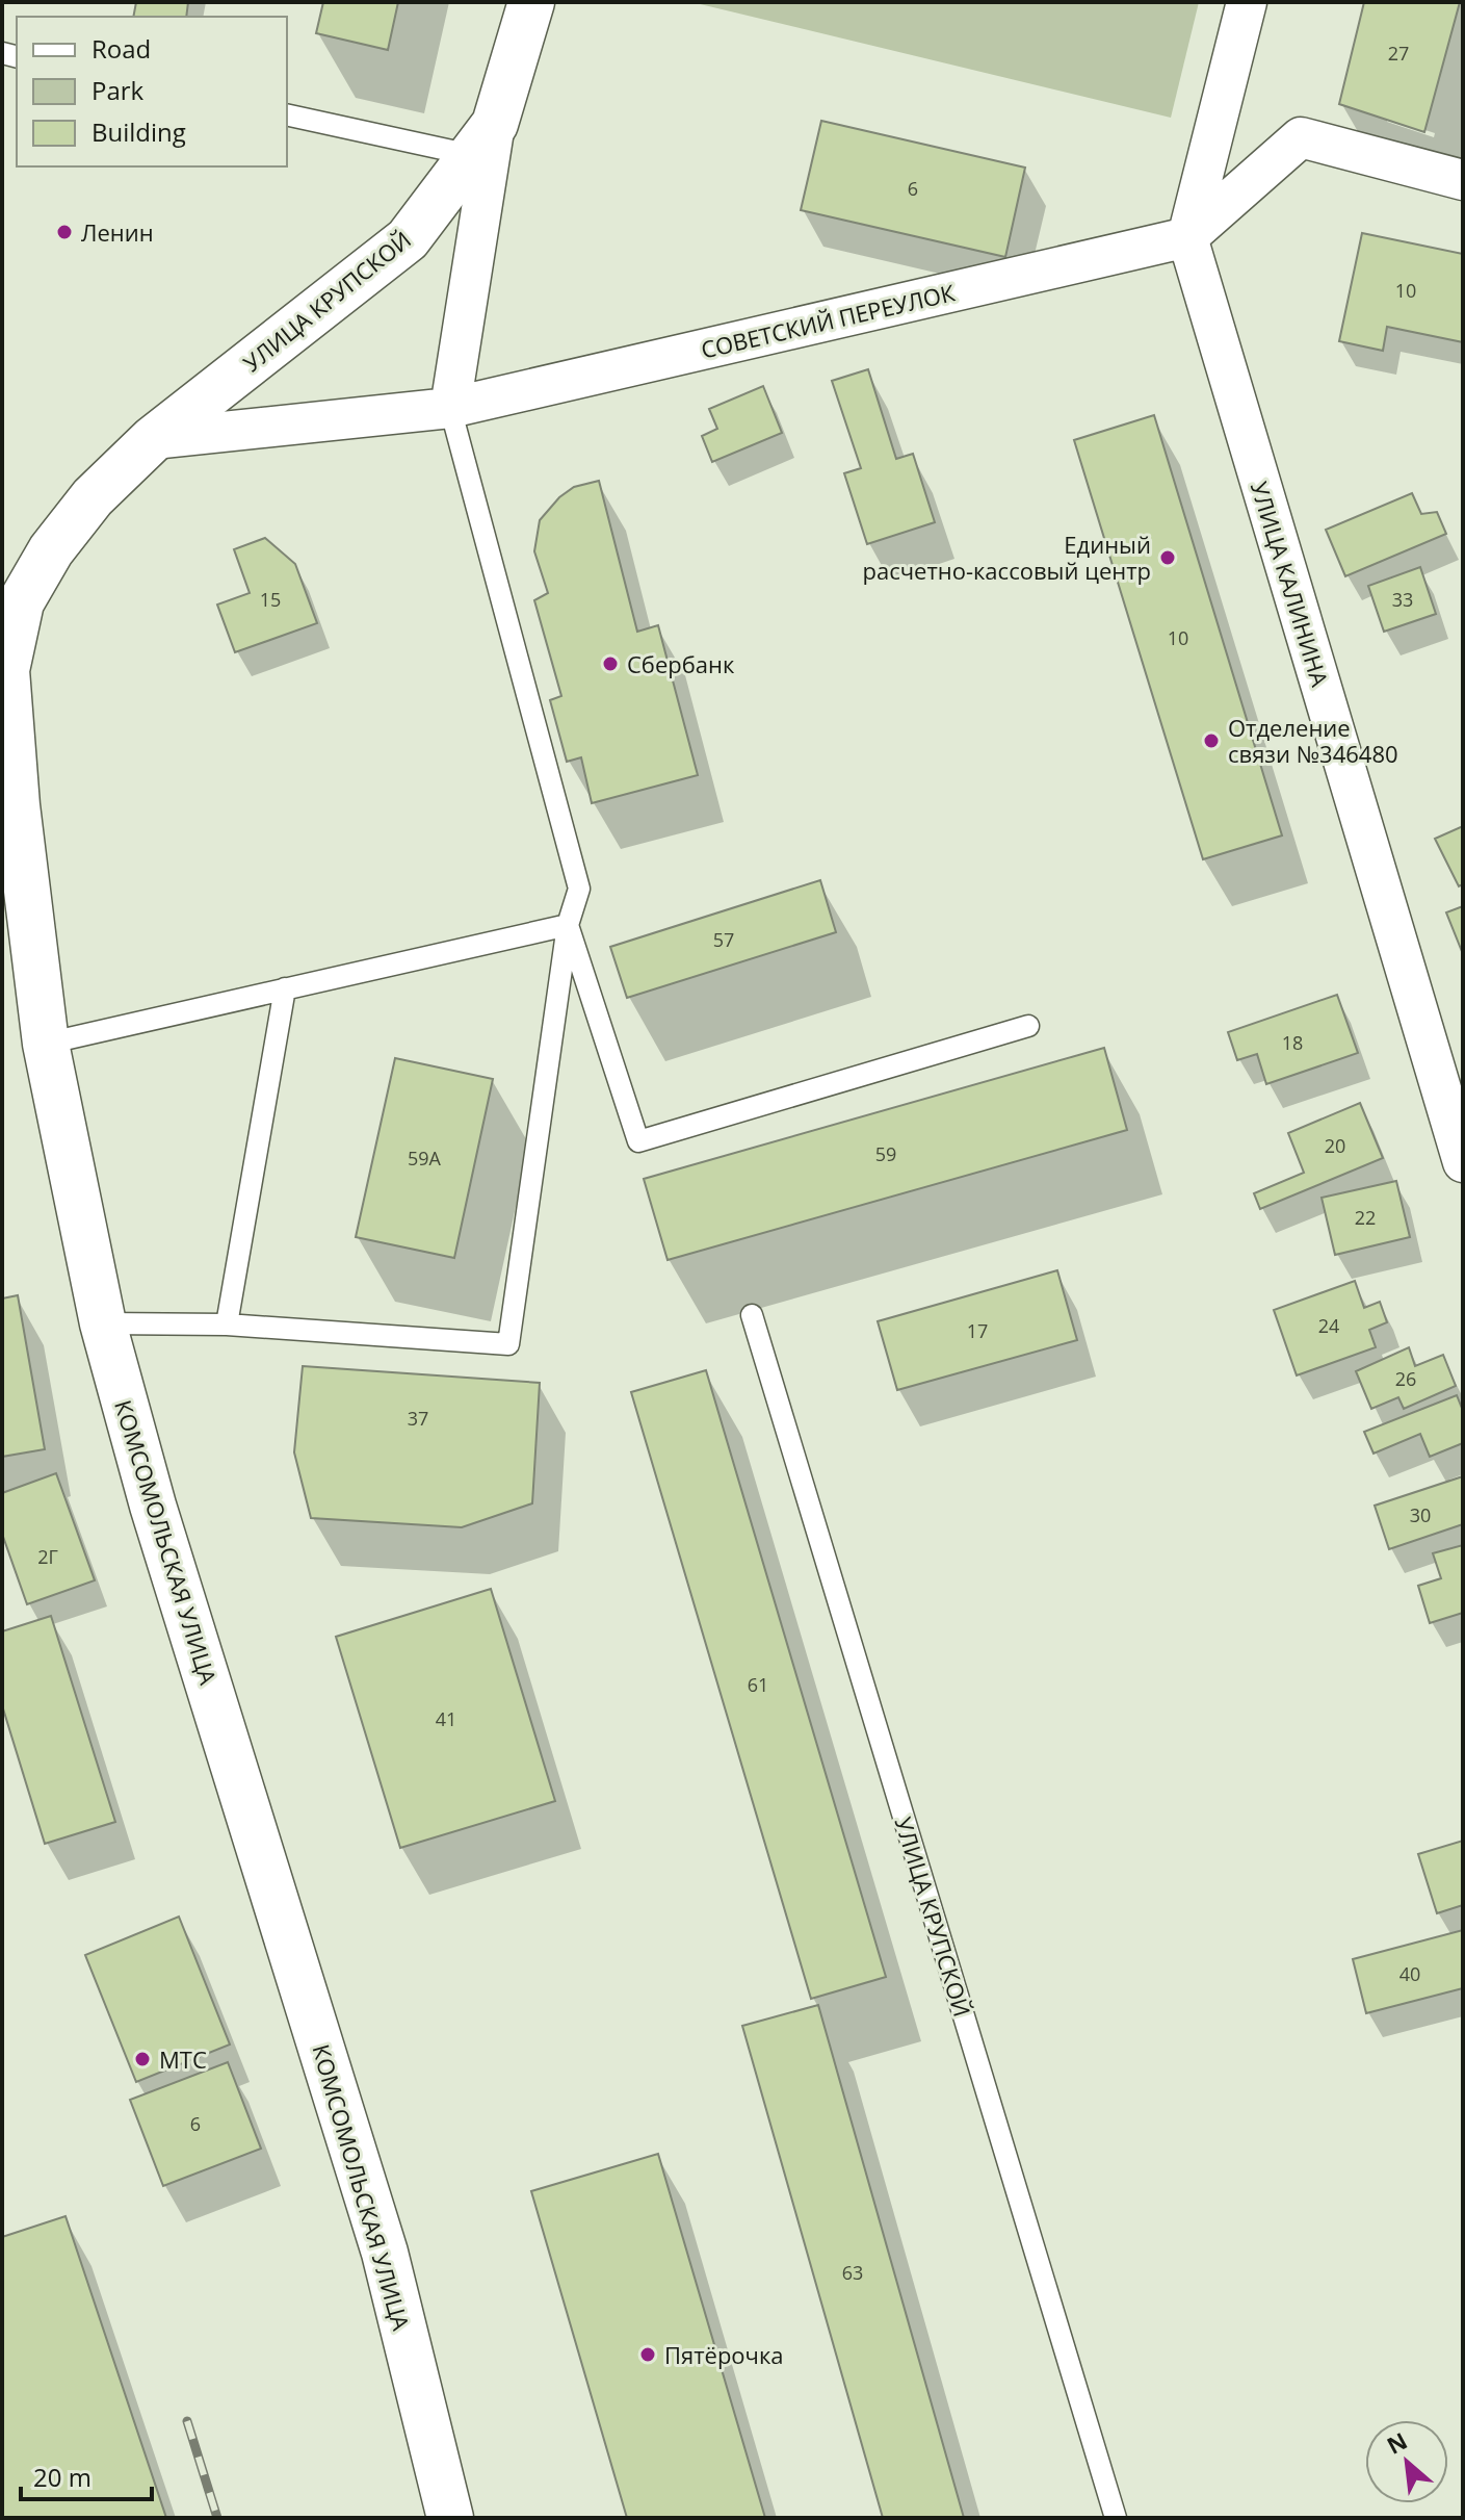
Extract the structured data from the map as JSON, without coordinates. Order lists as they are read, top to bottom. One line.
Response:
{"streets":{"main road":["УЛИЦА КРУПСКОЙ","КОМСОМОЛЬСКАЯ УЛИЦА"],"street":["СОВЕТСКИЙ ПЕРЕУЛОК","УЛИЦА КАЛИНИНА"]},"crossings":[["УЛИЦА КРУПСКОЙ","СОВЕТСКИЙ ПЕРЕУЛОК"],["УЛИЦА КРУПСКОЙ","КОМСОМОЛЬСКАЯ УЛИЦА"],["СОВЕТСКИЙ ПЕРЕУЛОК","УЛИЦА КАЛИНИНА"]],"places":["Ленин","Единый расчетно-кассовый центр","Сбербанк","Отделение связи №346480","МТС","Пятёрочка"],"house_numbers":["27","6","10","15","33","10","57","18","20","59","59А","22","24","17","26","37","30","2Г","61","41","40","6","63"],"legend":["Road","Park","Building"],"scale_bar":"20 m","north":"top left"}
